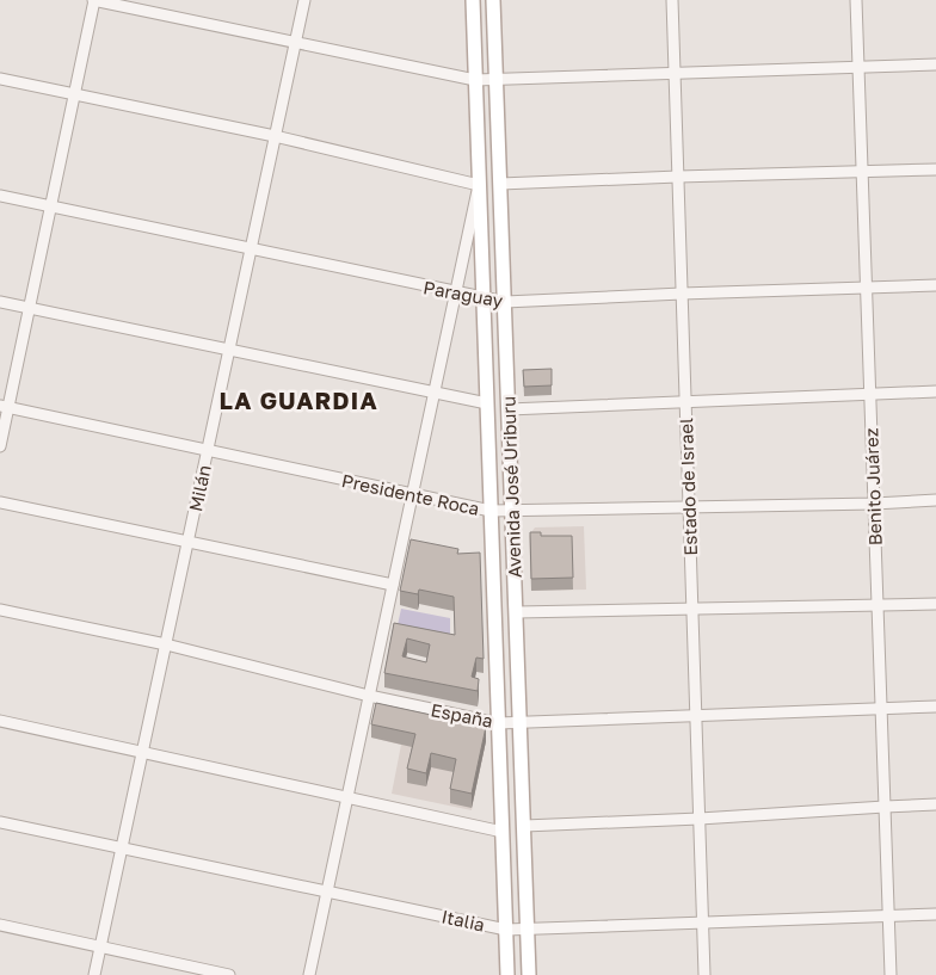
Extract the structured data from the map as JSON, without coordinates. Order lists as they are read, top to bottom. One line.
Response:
{"streets":{"main road":["Avenida José Uriburu"],"street":["Paraguay","Estado de Israel","Benito Juárez","Milán","Presidente Roca","España","Italia"]},"crossings":[["Paraguay","Avenida José Uriburu"],["Paraguay","Estado de Israel"],["Paraguay","Benito Juárez"],["Paraguay","Milán"],["Avenida José Uriburu","Presidente Roca"],["Avenida José Uriburu","España"],["Avenida José Uriburu","Italia"],["Estado de Israel","Presidente Roca"],["Estado de Israel","España"],["Estado de Israel","Italia"],["Benito Juárez","Presidente Roca"],["Benito Juárez","España"],["Benito Juárez","Italia"],["Milán","Presidente Roca"],["Milán","España"],["Milán","Italia"]],"districts":["LA GUARDIA"]}
